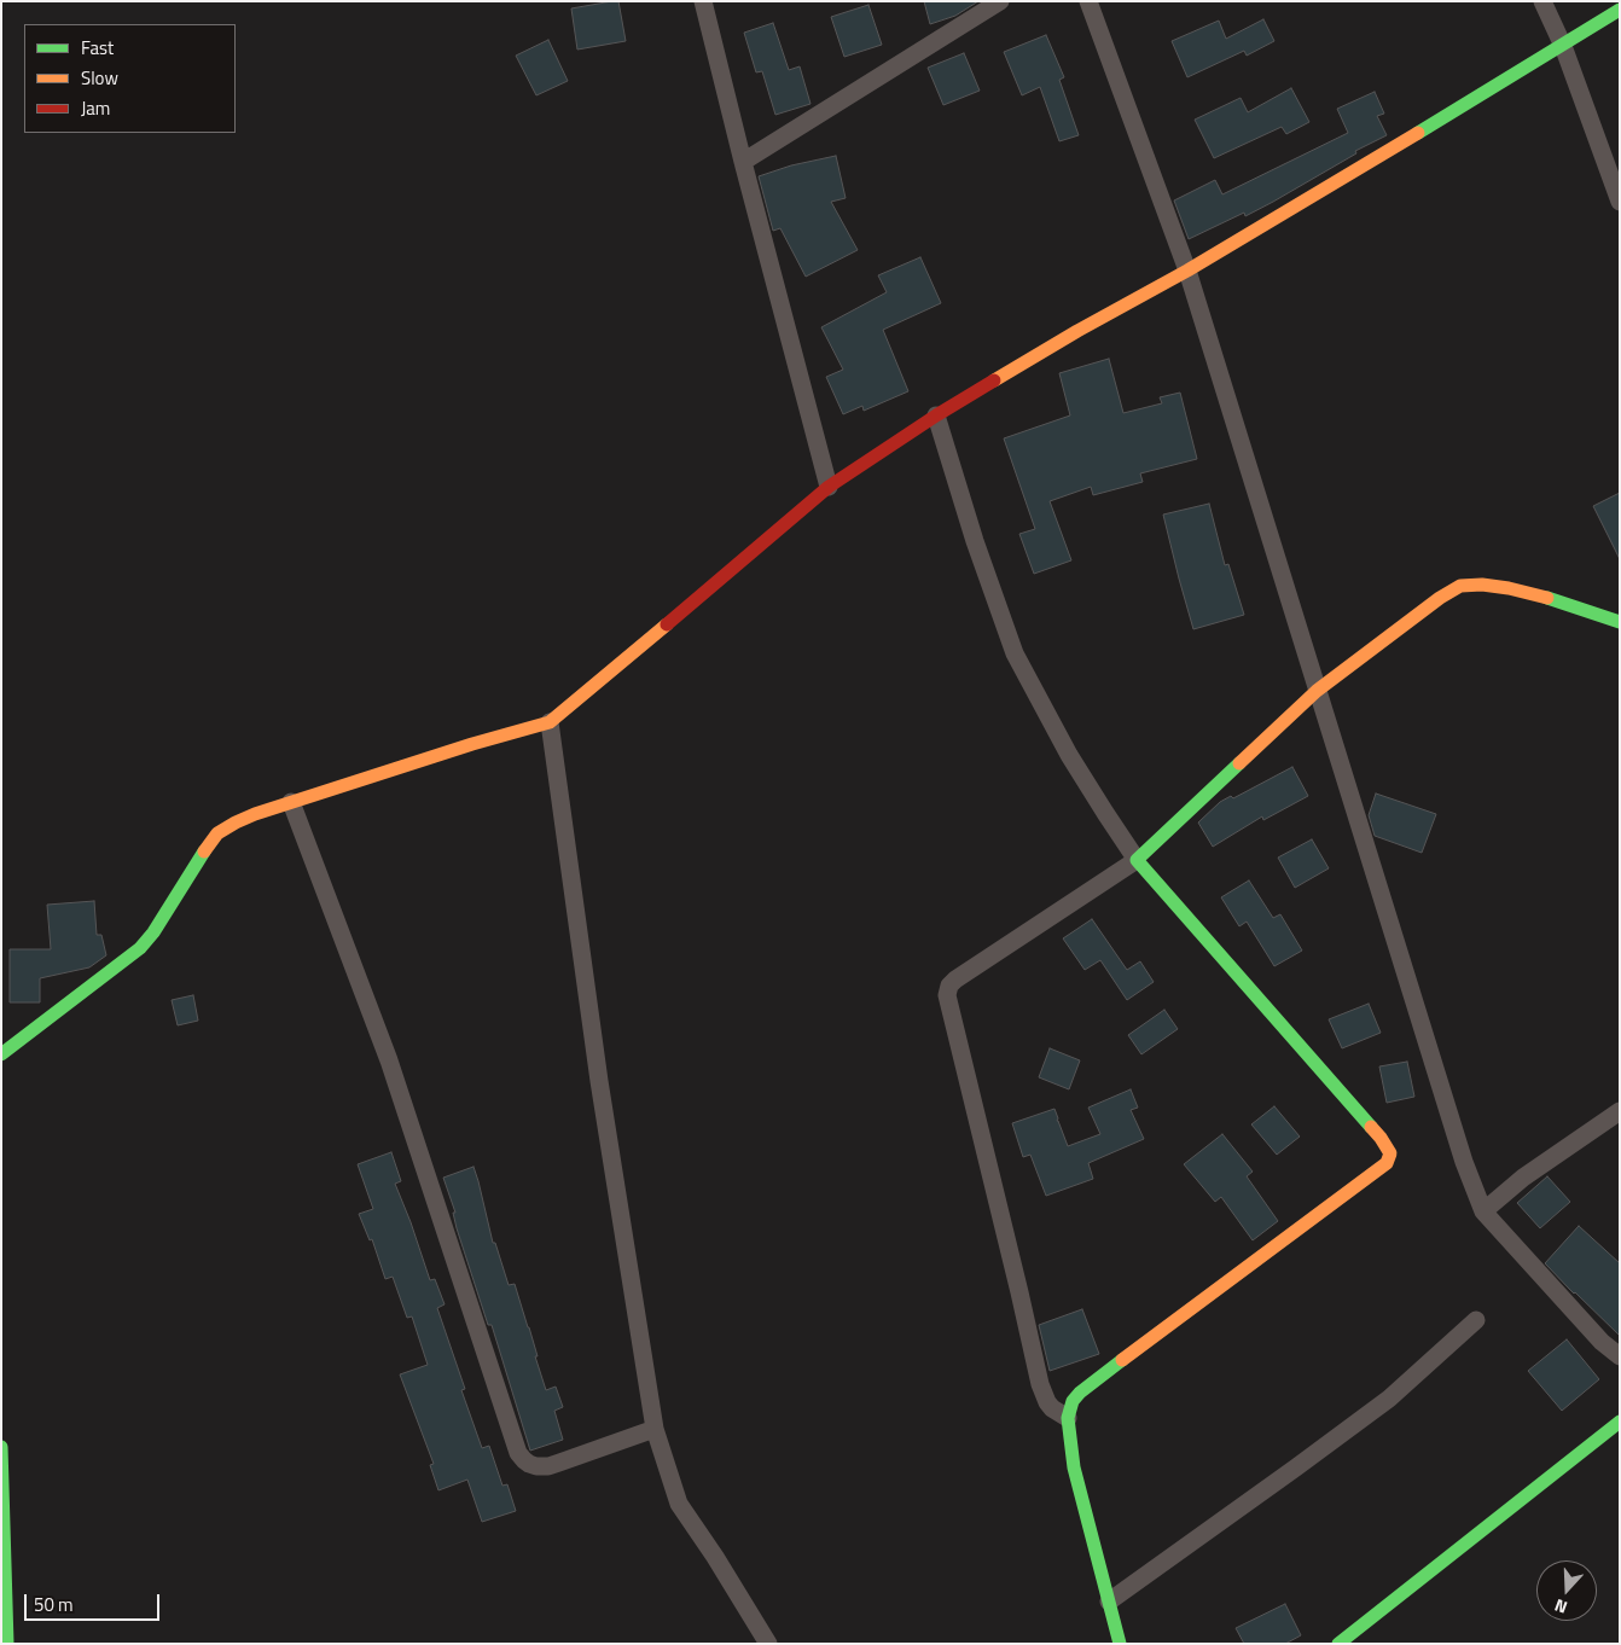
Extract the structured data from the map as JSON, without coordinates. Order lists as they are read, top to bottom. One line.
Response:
{"legend":["Fast","Slow","Jam"],"scale_bar":"50 m","north":"bottom"}
